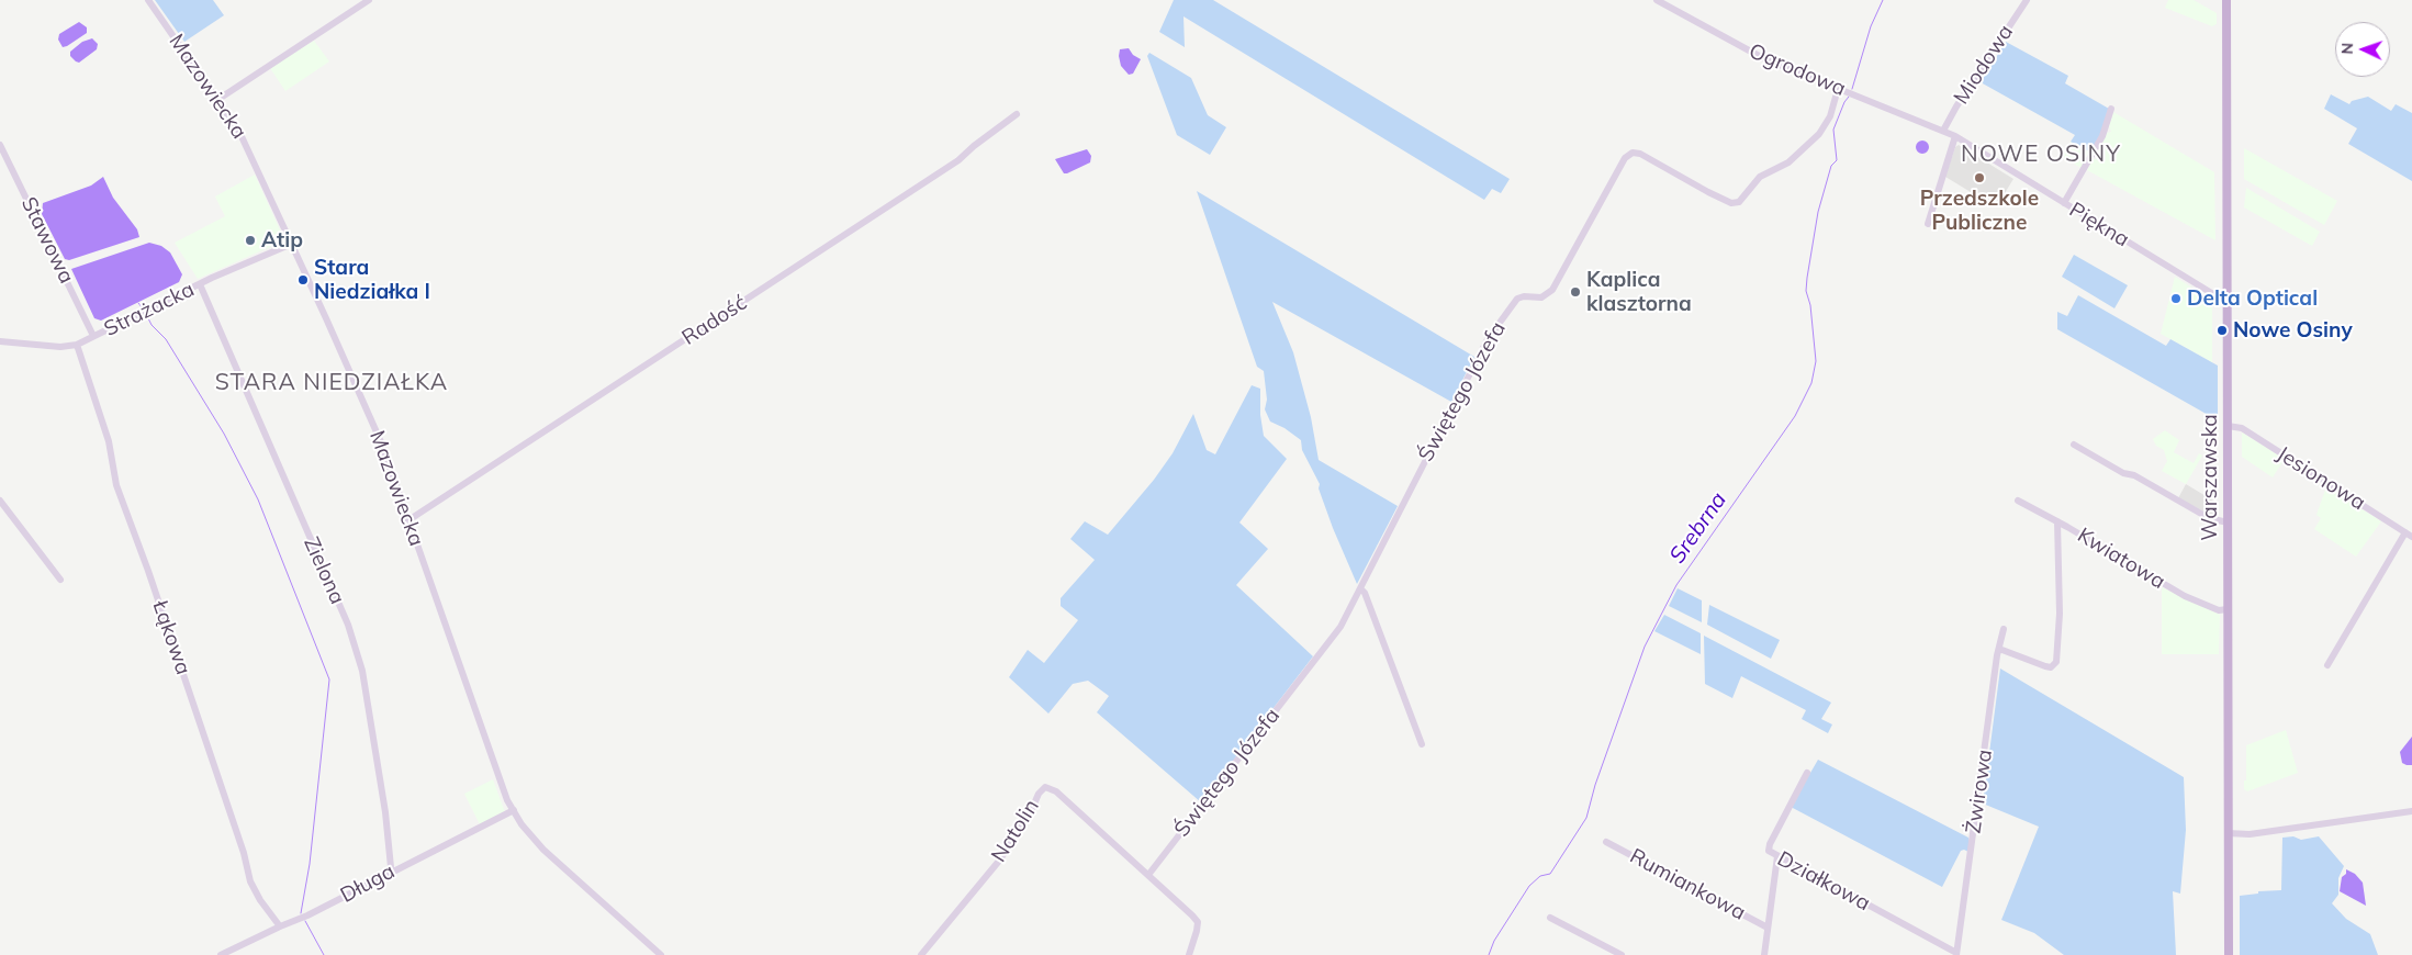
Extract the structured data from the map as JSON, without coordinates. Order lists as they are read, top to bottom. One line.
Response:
{"streets":{"main road":["Warszawska"],"street":["Miodowa","Ogrodowa","Mazowiecka","Piękna","Stawowa","Strażacka","Radość","Świętego Józefa","Jesionowa","Kwiatowa","Zielona","Łąkowa","Żwirowa","Natolin","Działkowa","Długa","Rumiankowa"]},"crossings":[["Miodowa","Ogrodowa"],["Miodowa","Piękna"],["Ogrodowa","Piękna"],["Ogrodowa","Świętego Józefa"],["Mazowiecka","Strażacka"],["Mazowiecka","Radość"],["Mazowiecka","Długa"],["Piękna","Warszawska"],["Stawowa","Strażacka"],["Strażacka","Zielona"],["Strażacka","Łąkowa"],["Świętego Józefa","Natolin"],["Warszawska","Jesionowa"],["Warszawska","Kwiatowa"],["Zielona","Długa"],["Łąkowa","Długa"],["Żwirowa","Działkowa"]],"districts":["NOWE OSINY","STARA NIEDZIAŁKA"],"water":["Srebrna"],"places":["Przedszkole Publiczne","Atip","Stara Niedziałka I","Kaplica klasztorna","Delta Optical","Nowe Osiny"],"north":"left"}
